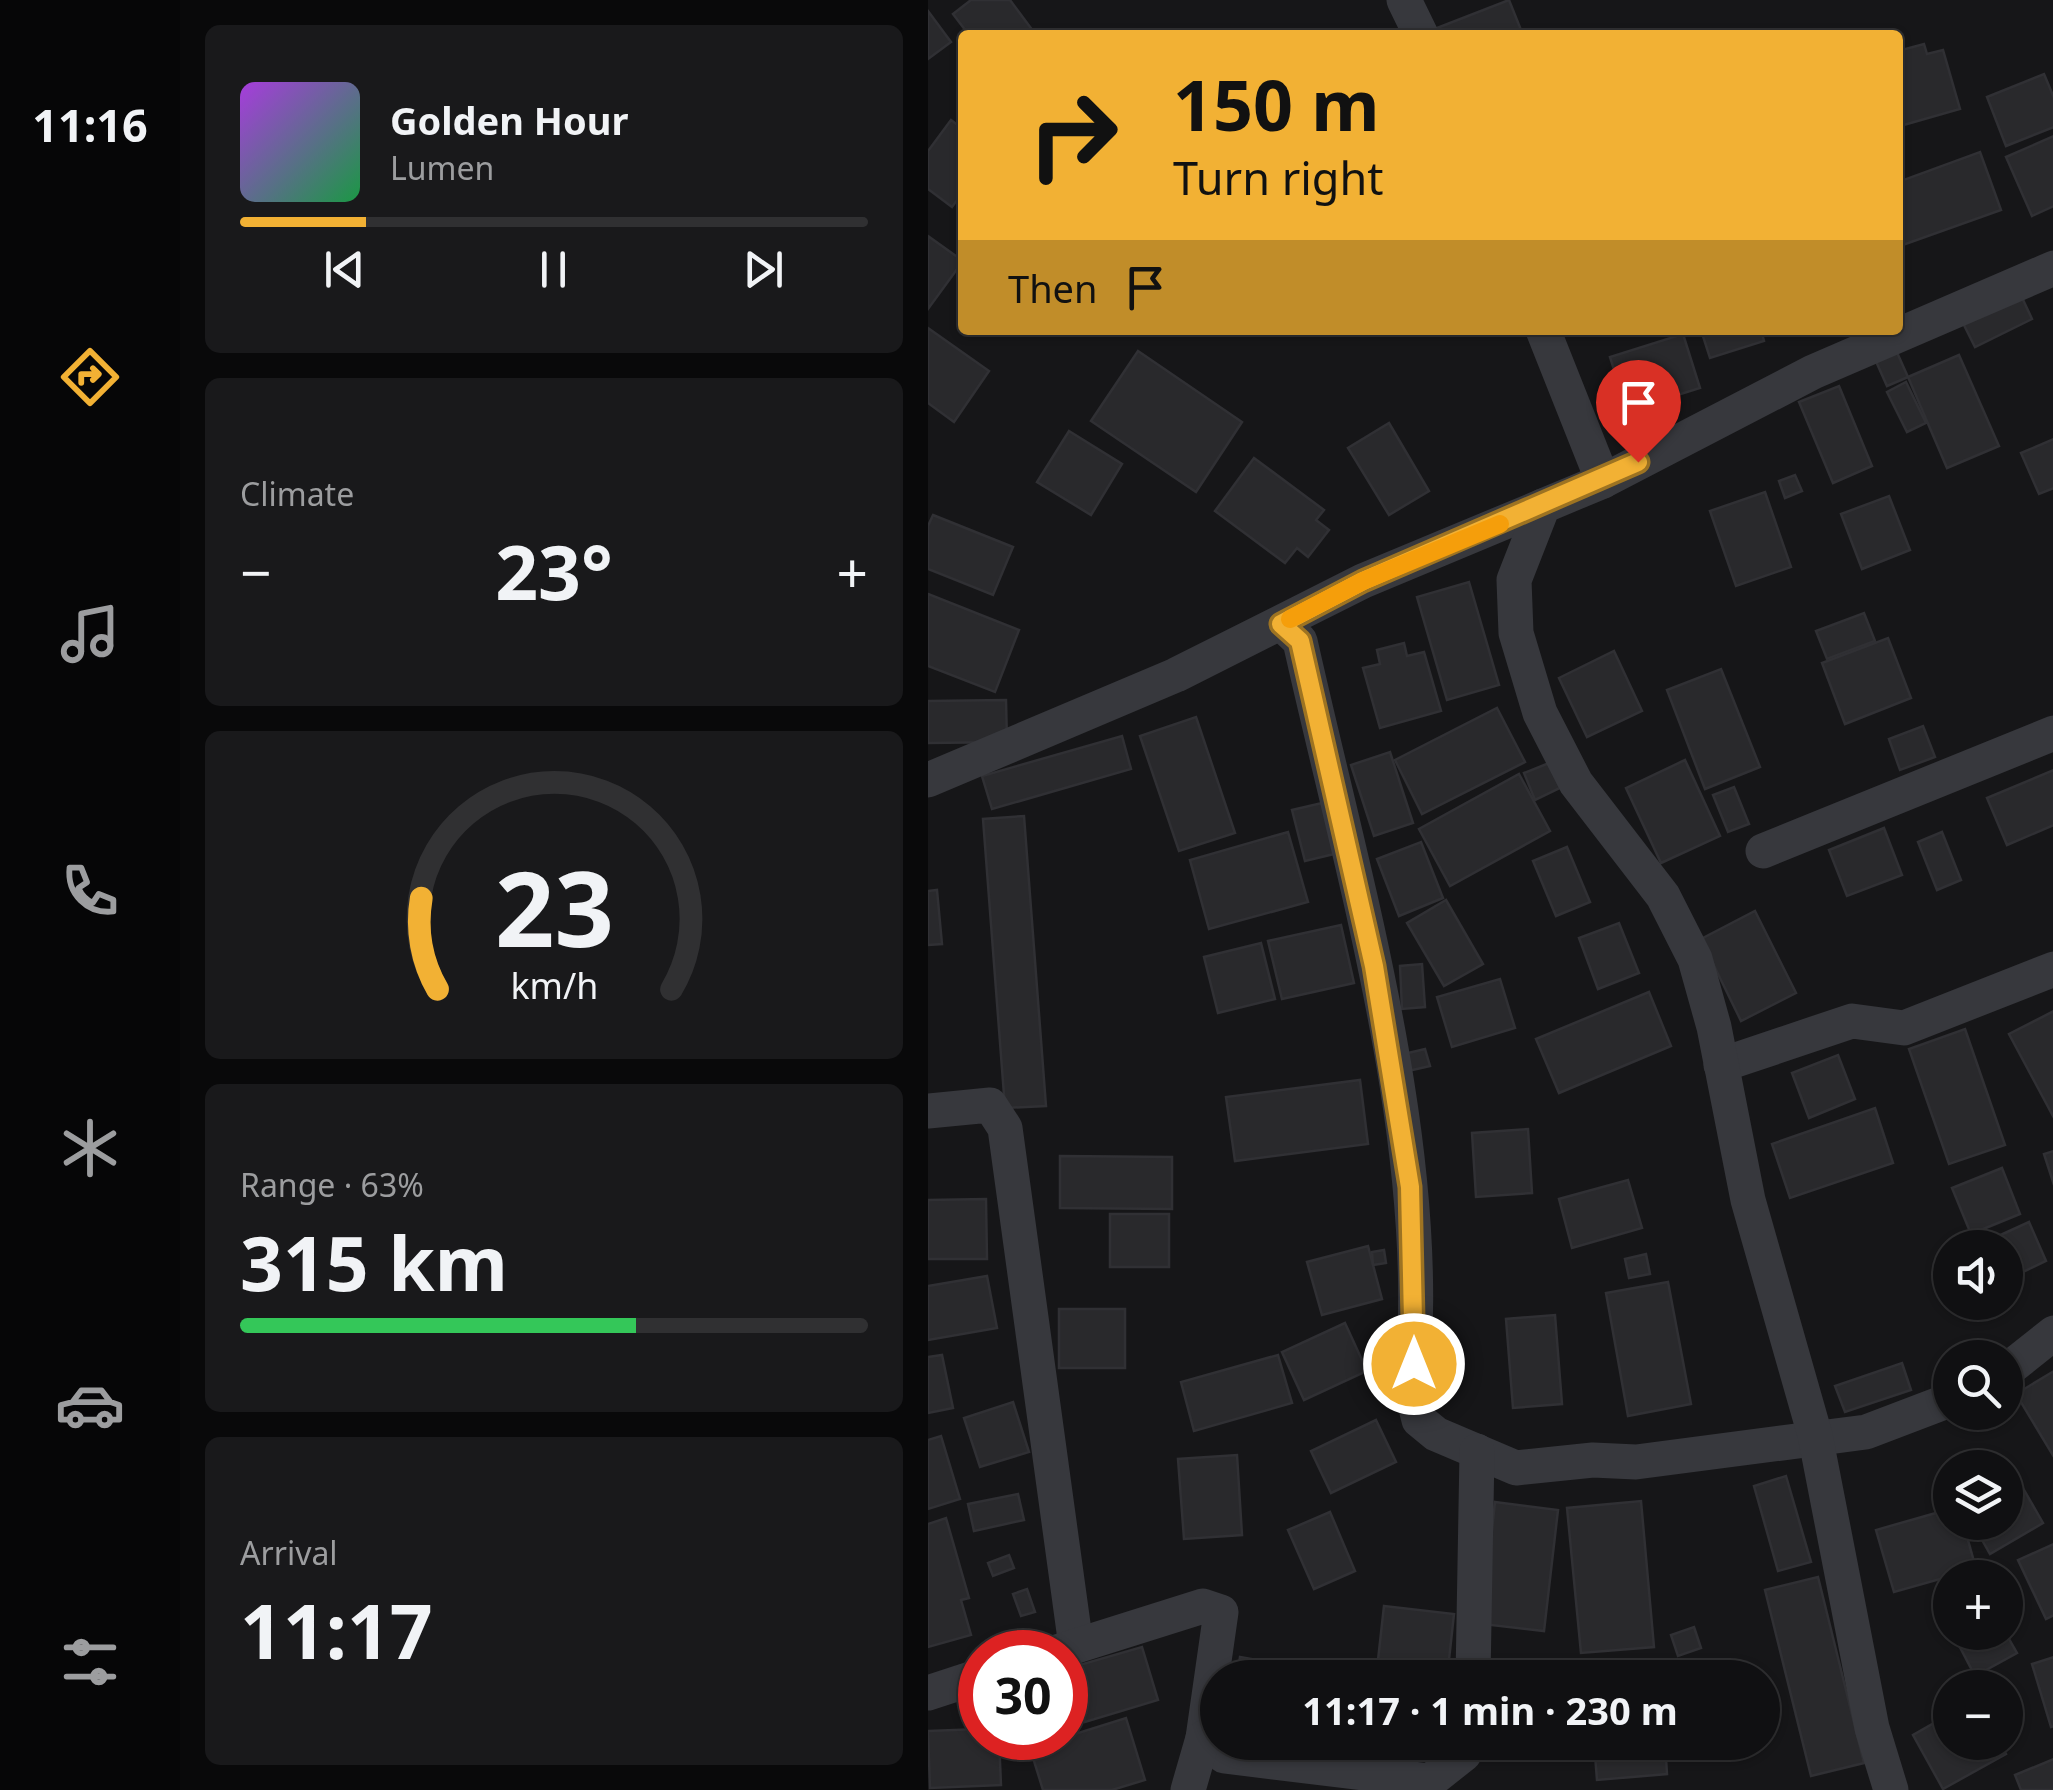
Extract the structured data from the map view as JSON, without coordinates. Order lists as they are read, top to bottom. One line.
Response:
{"page":{"tabs":"11:16","turn":["150 m","Turn right"],"song":["Golden Hour","Lumen"],"then":"Then","tile":["Climate",["Range · 63%","315 km"],["Arrival","11:17"]],"heat":["−","23°","+"],"map_buttons":["+","−"],"limit":"30","trip":"11:17 · 1 min · 230 m","gauge":["23","km/h"]}}
